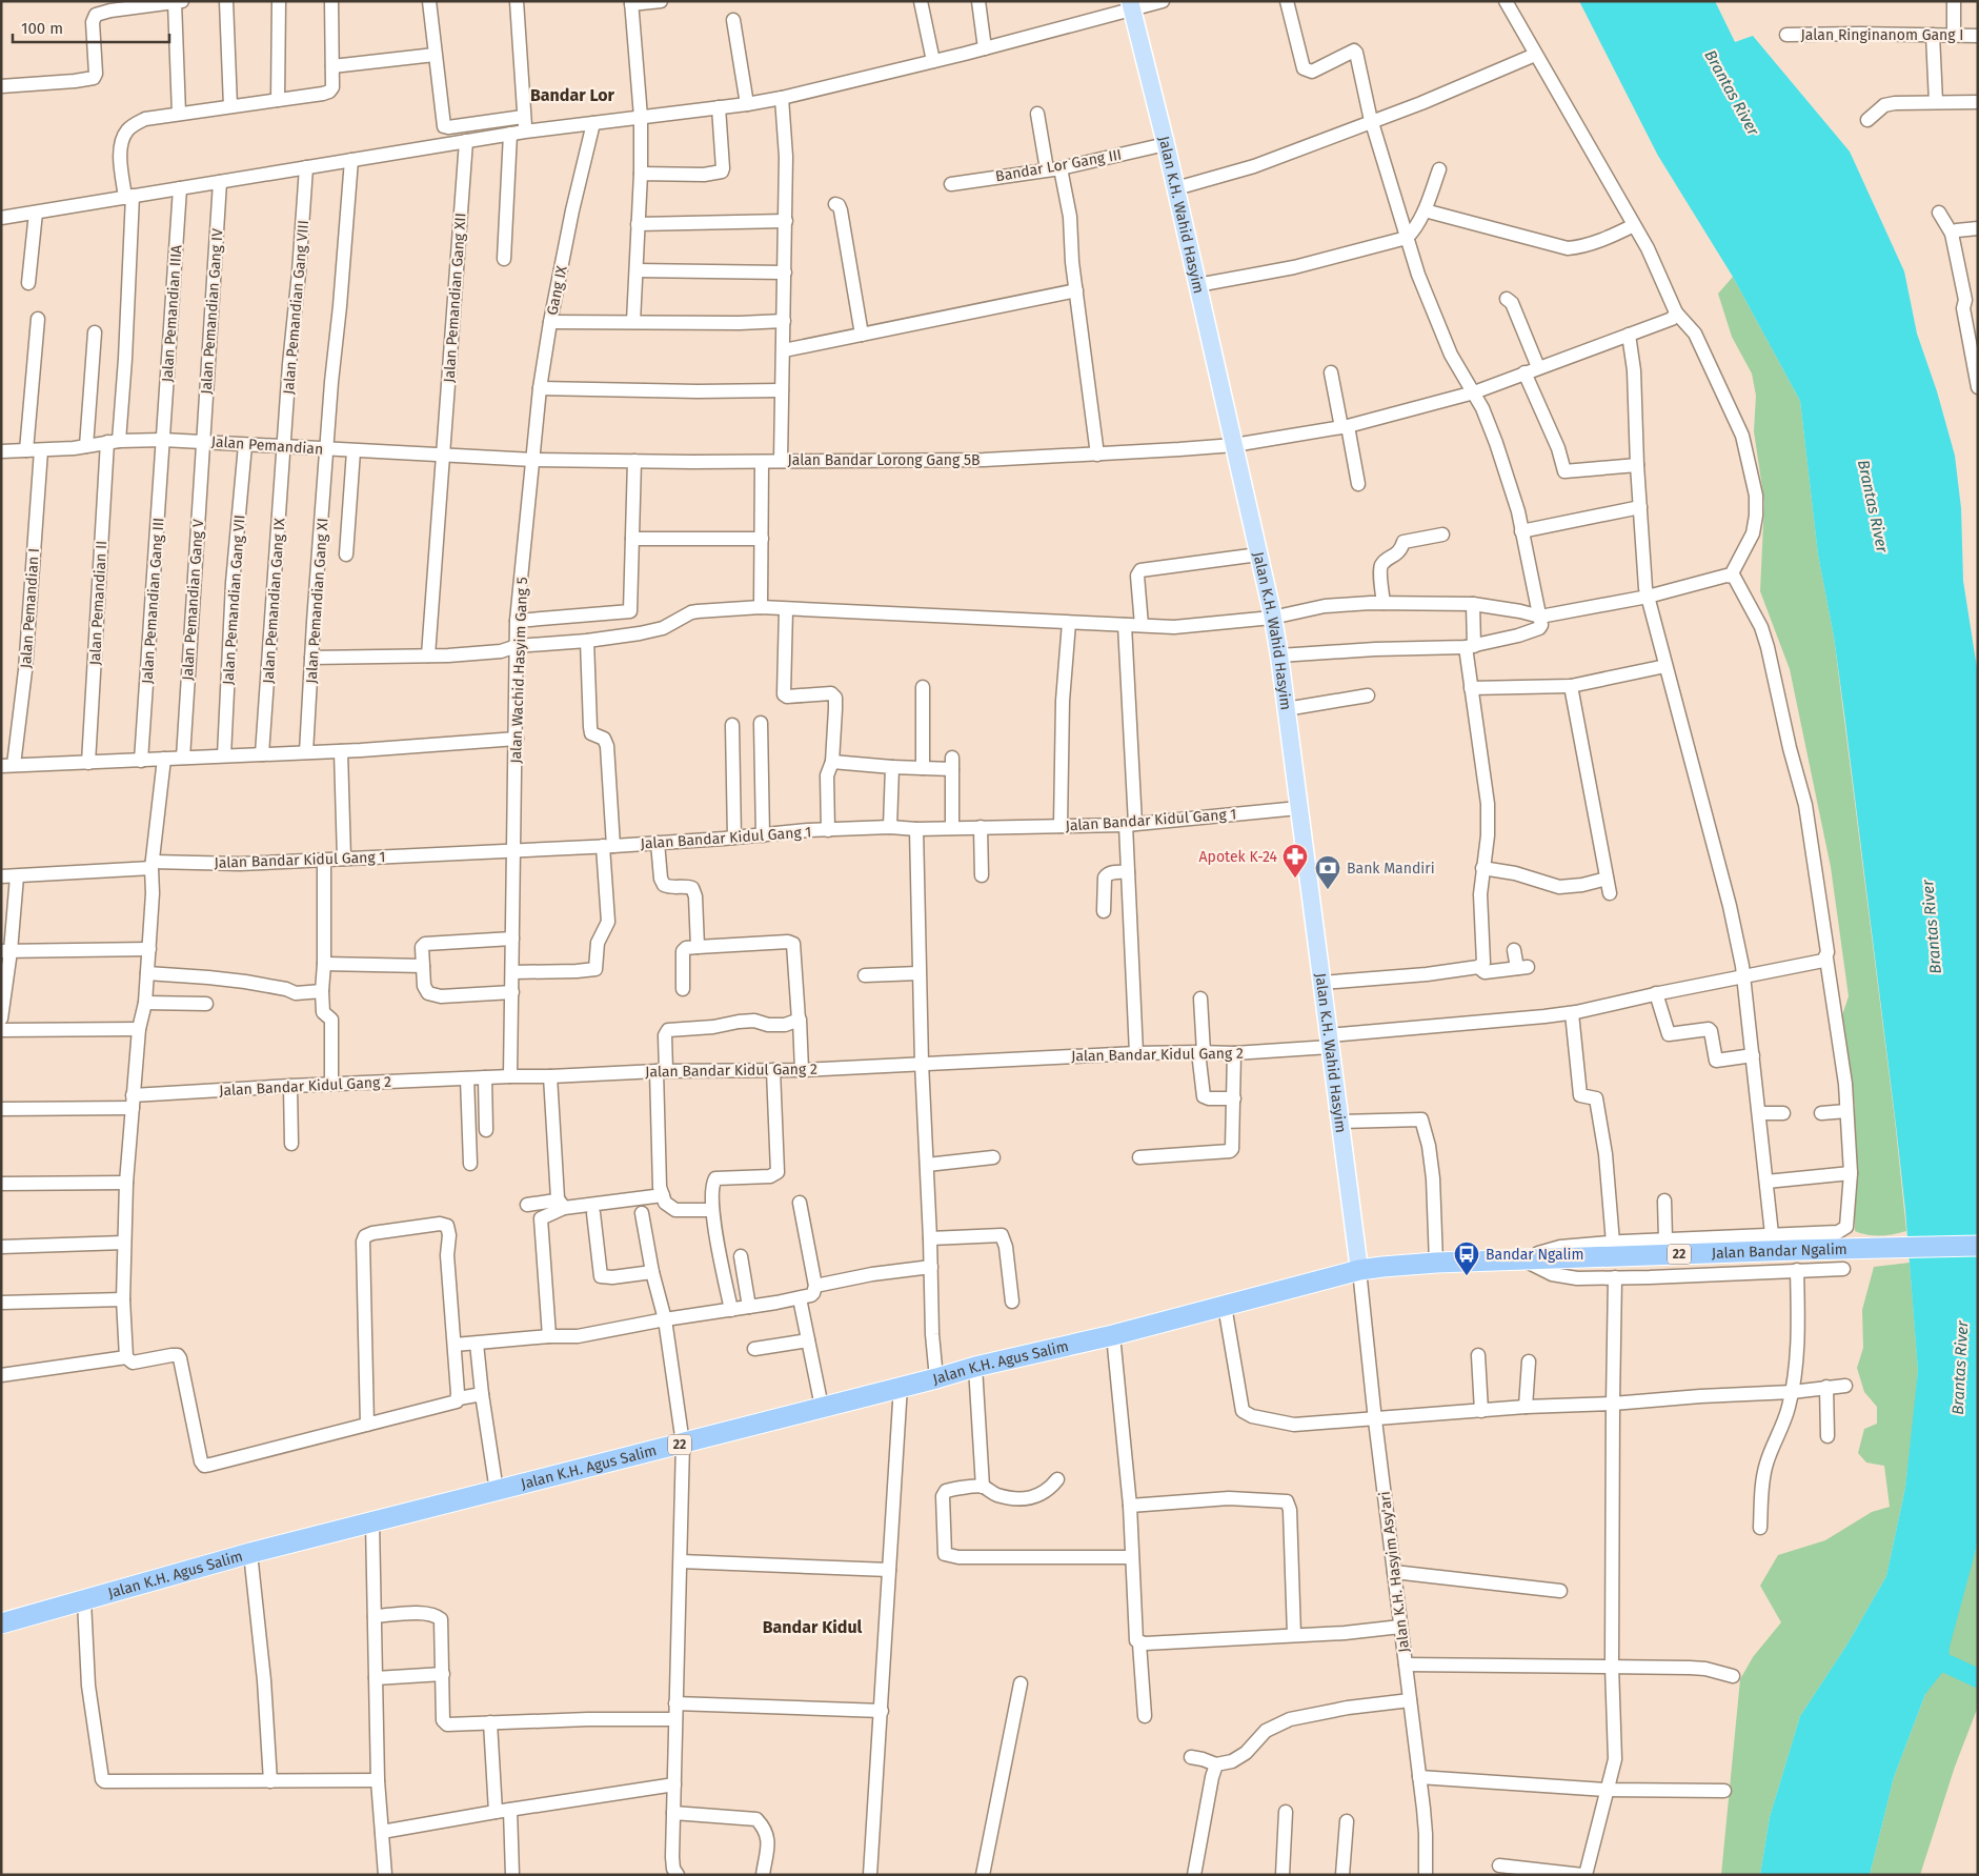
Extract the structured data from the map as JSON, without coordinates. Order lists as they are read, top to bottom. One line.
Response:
{"streets":{"highway":["Jalan Bandar Ngalim","22","Jalan K.H. Agus Salim"],"main road":["Jalan K.H. Wahid Hasyim"],"street":["Jalan Ringinanom Gang I","Bandar Lor Gang III","Gang IX","Jalan Pemandian Gang XII","Jalan Pemandian Gang VIII","Jalan Pemandian Gang IV","Jalan Pemandian IIIA","Jalan Pemandian","Jalan Bandar Lorong Gang 5B","Jalan Pemandian Gang V","Jalan Pemandian Gang VII","Jalan Pemandian Gang III","Jalan Pemandian Gang IX","Jalan Pemandian Gang XI","Jalan Pemandian II","Jalan Pemandian I","Jalan Wachid Hasyim Gang 5","Jalan Bandar Kidul Gang 1","Jalan Bandar Kidul Gang 2","Jalan K.H. Hasyim Asy'ari"]},"crossings":[["Bandar Lor Gang III","Jalan K.H. Wahid Hasyim"],["Jalan K.H. Wahid Hasyim","Jalan Bandar Lorong Gang 5B"],["Jalan K.H. Wahid Hasyim","Jalan Bandar Kidul Gang 1"],["Jalan K.H. Wahid Hasyim","Jalan Bandar Kidul Gang 2"],["Jalan K.H. Wahid Hasyim","Jalan Bandar Ngalim"],["Jalan K.H. Wahid Hasyim","Jalan K.H. Agus Salim"],["Jalan K.H. Wahid Hasyim","Jalan K.H. Hasyim Asy'ari"],["Gang IX","Jalan Pemandian"],["Gang IX","Jalan Bandar Lorong Gang 5B"],["Gang IX","Jalan Wachid Hasyim Gang 5"],["Jalan Pemandian Gang XII","Jalan Pemandian"],["Jalan Pemandian Gang VIII","Jalan Pemandian"],["Jalan Pemandian Gang VIII","Jalan Pemandian Gang IX"],["Jalan Pemandian Gang IV","Jalan Pemandian"],["Jalan Pemandian Gang IV","Jalan Pemandian Gang V"],["Jalan Pemandian IIIA","Jalan Pemandian"],["Jalan Pemandian IIIA","Jalan Pemandian Gang III"],["Jalan Pemandian","Jalan Bandar Lorong Gang 5B"],["Jalan Pemandian","Jalan Pemandian Gang V"],["Jalan Pemandian","Jalan Pemandian Gang VII"],["Jalan Pemandian","Jalan Pemandian Gang III"],["Jalan Pemandian","Jalan Pemandian Gang IX"],["Jalan Pemandian","Jalan Pemandian Gang XI"],["Jalan Pemandian","Jalan Pemandian II"],["Jalan Pemandian","Jalan Pemandian I"],["Jalan Pemandian","Jalan Wachid Hasyim Gang 5"],["Jalan Bandar Lorong Gang 5B","Jalan Wachid Hasyim Gang 5"],["Jalan Wachid Hasyim Gang 5","Jalan Bandar Kidul Gang 1"],["Jalan Wachid Hasyim Gang 5","Jalan Bandar Kidul Gang 2"],["Jalan Bandar Ngalim","Jalan K.H. Agus Salim"],["Jalan Bandar Ngalim","Jalan K.H. Hasyim Asy'ari"],["Jalan K.H. Agus Salim","Jalan K.H. Hasyim Asy'ari"]],"districts":["Bandar Lor","Bandar Kidul"],"water":["Brantas River"],"places":{"pharmacy":["Apotek K-24"],"bank":["Bank Mandiri"],"bus stop":["Bandar Ngalim"]},"scale_bar":"100 m"}
